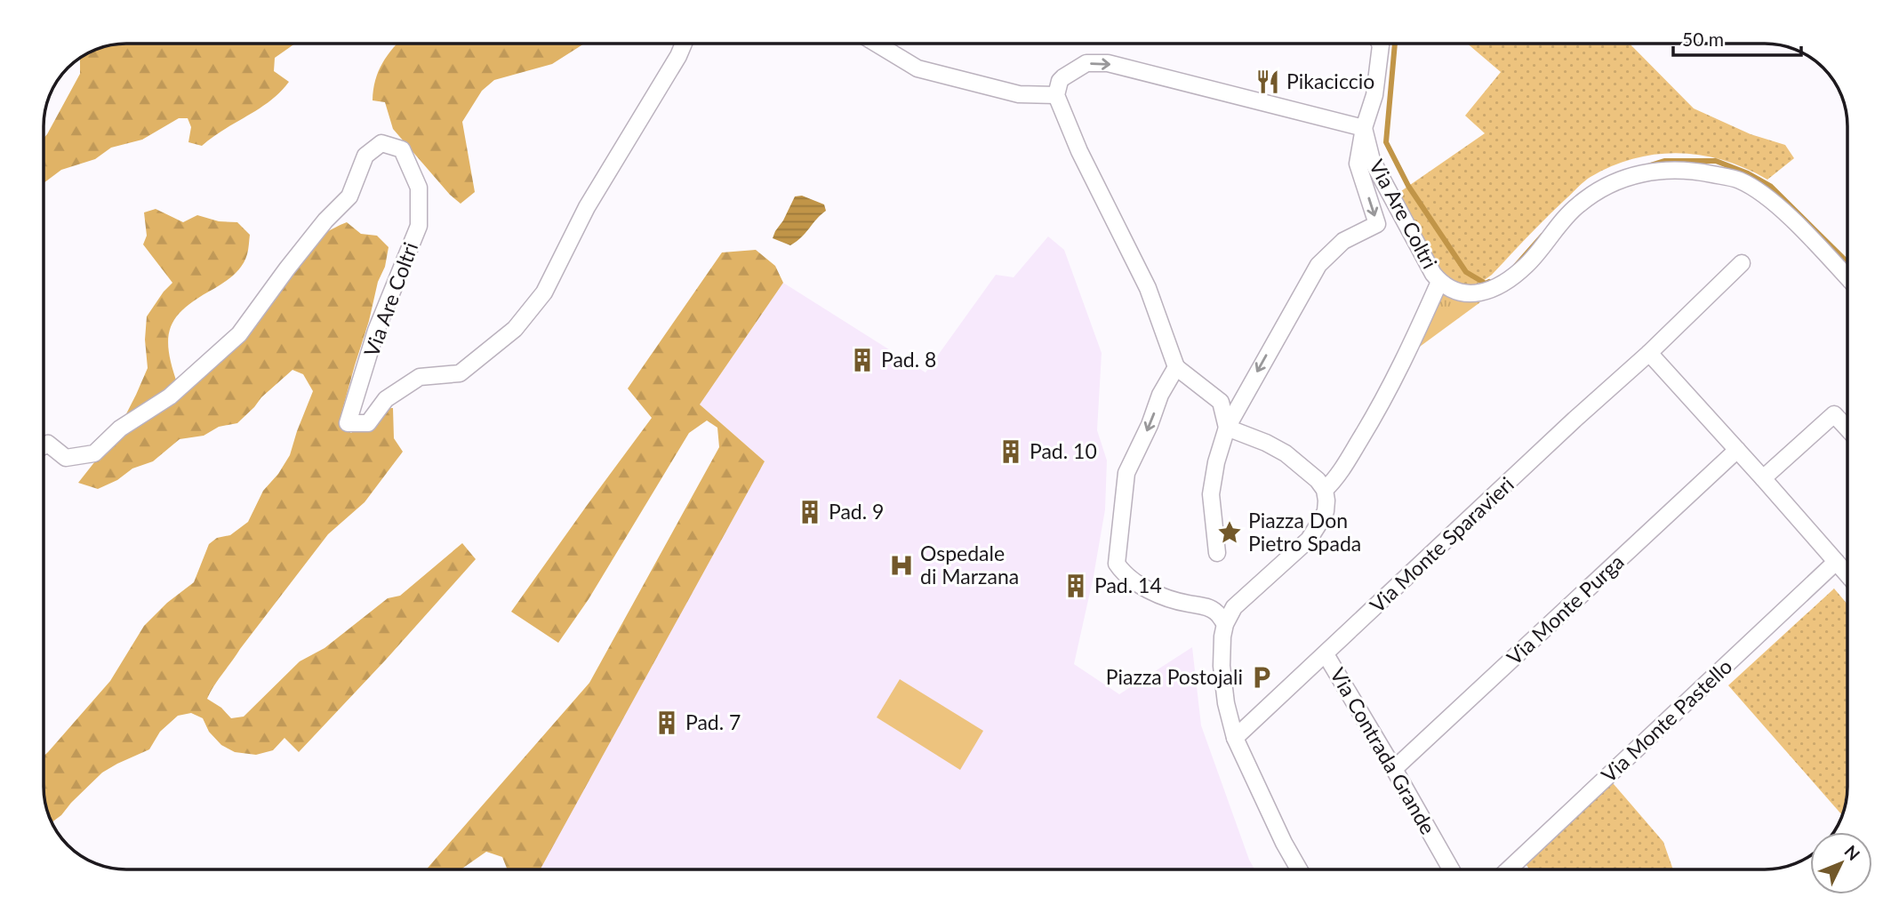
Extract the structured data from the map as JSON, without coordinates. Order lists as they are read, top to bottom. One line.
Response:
{"streets":{"street":["Via Are Coltri","Via Monte Sparavieri","Via Monte Purga","Via Monte Pastello","Via Contrada Grande"]},"crossings":[["Via Monte Sparavieri","Via Contrada Grande"],["Via Monte Purga","Via Contrada Grande"]],"places":{"restaurant":["Pikaciccio"],"building":["Pad. 8","Pad. 10","Pad. 9","Pad. 14","Pad. 7"],"place":["Piazza Don Pietro Spada"],"hospital":["Ospedale di Marzana"],"parking":["Piazza Postojali"]},"scale_bar":"50 m","north":"top right"}
